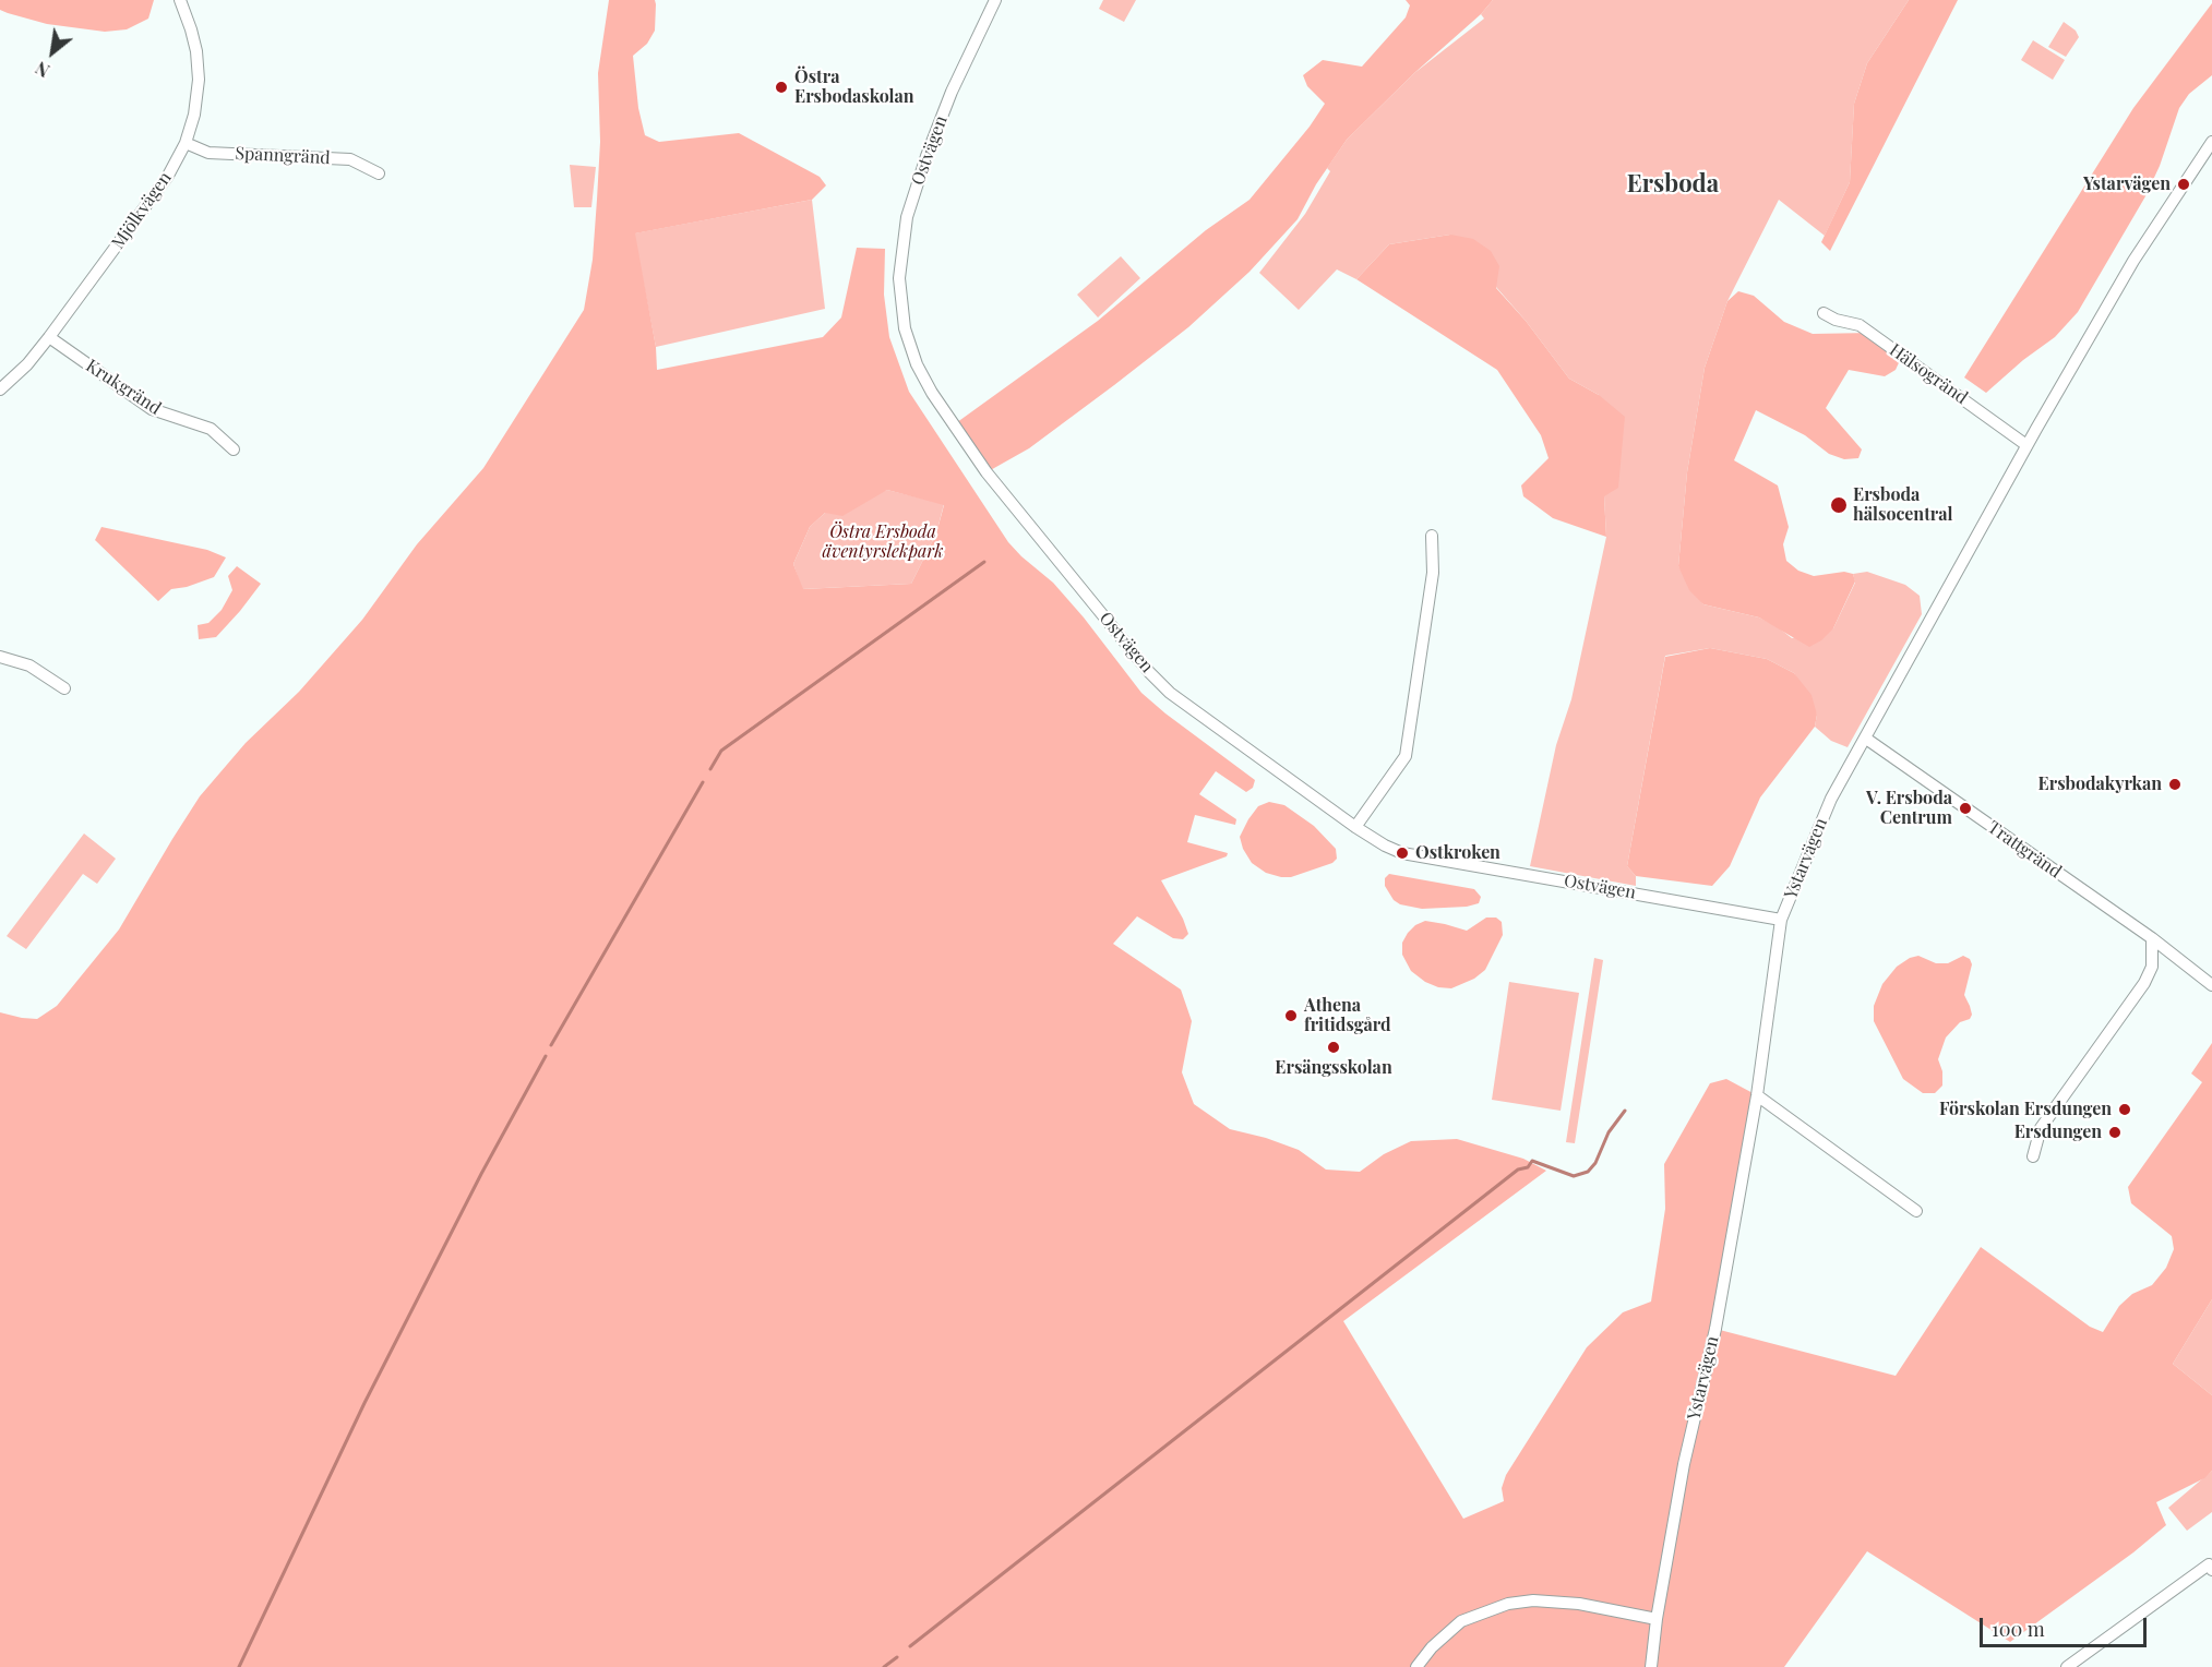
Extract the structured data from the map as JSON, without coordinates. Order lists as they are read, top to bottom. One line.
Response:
{"streets":{"street":["Ostvägen","Spanngränd","Mjölkvägen","Hälsogränd","Krukgränd","Trattgränd","Ystarvägen"]},"crossings":[["Ostvägen","Ystarvägen"],["Spanngränd","Mjölkvägen"],["Mjölkvägen","Krukgränd"],["Hälsogränd","Ystarvägen"],["Trattgränd","Ystarvägen"]],"districts":["Ersboda"],"parks":["Östra Ersboda äventyrslekpark"],"places":["Östra Ersbodaskolan","Ystarvägen","Ersboda hälsocentral","Ersbodakyrkan","V. Ersboda Centrum","Ostkroken","Athena fritidsgård","Ersängsskolan","Förskolan Ersdungen","Ersdungen"],"scale_bar":"100 m","north":"bottom left"}
